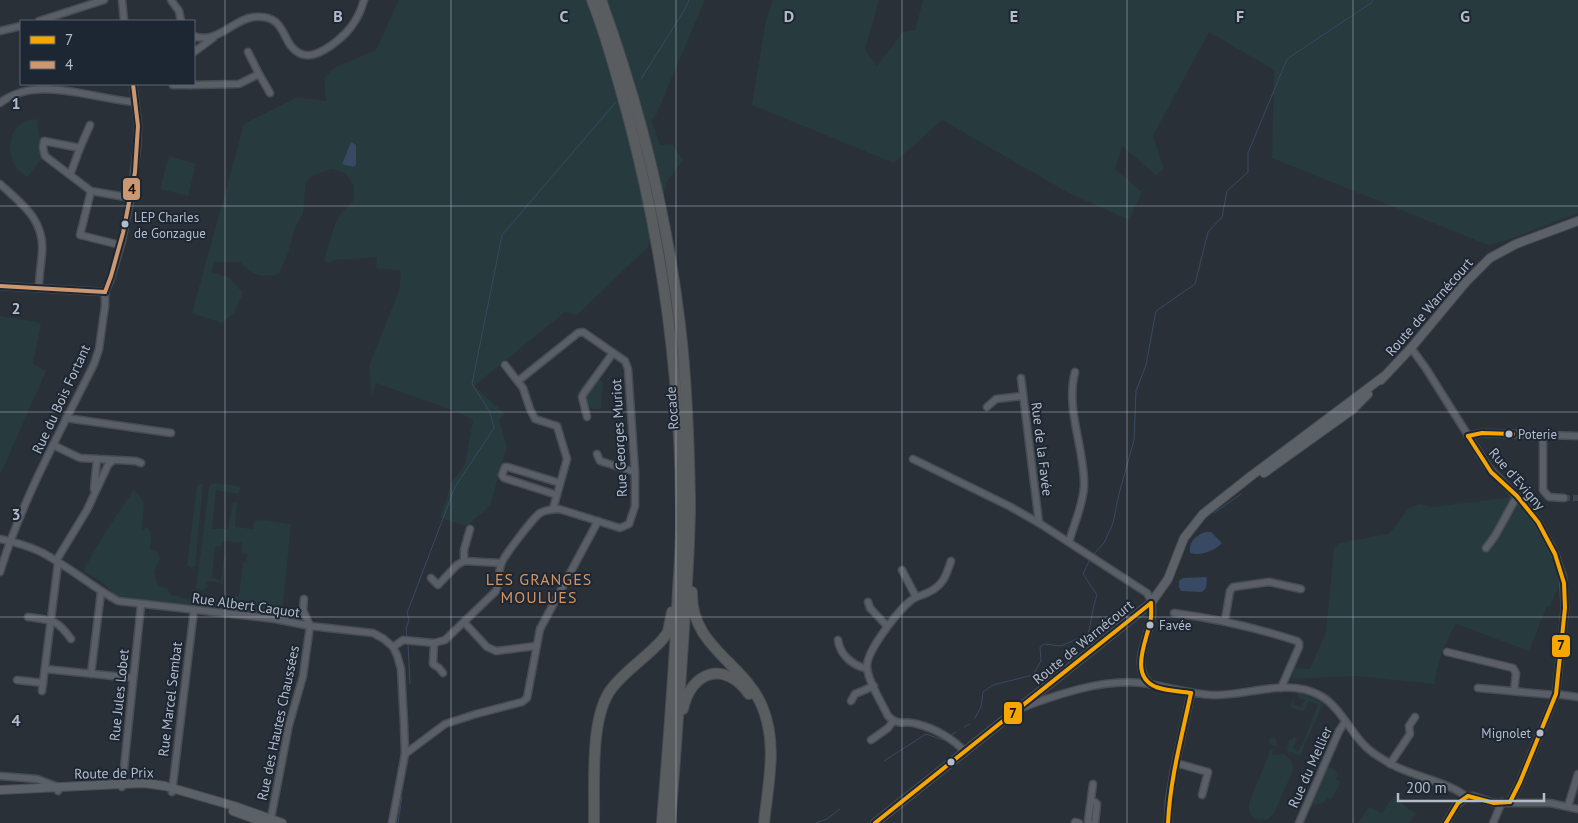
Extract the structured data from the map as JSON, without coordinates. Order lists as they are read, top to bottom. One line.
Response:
{"streets":{"highway":["Rocade"],"main road":["Route de Warnécourt","Route de Prix"],"street":["Rue du Bois Fortant","Rue Georges Muriot","Rue de la Favée","Rue d'Evigny","Rue Albert Caquot","Rue Jules Lobet","Rue Marcel Sembat","Rue des Hautes Chaussées","Rue du Mellier"]},"crossings":[["Route de Warnécourt","Rue d'Evigny"],["Rue du Bois Fortant","Rue Albert Caquot"],["Rue Albert Caquot","Rue Jules Lobet"],["Rue Albert Caquot","Rue Marcel Sembat"],["Rue Albert Caquot","Rue des Hautes Chaussées"],["Rue Jules Lobet","Route de Prix"],["Rue Marcel Sembat","Route de Prix"],["Rue des Hautes Chaussées","Route de Prix"]],"districts":["LES GRANGES MOULUES"],"places":["LEP Charles de Gonzague","Poterie","Favée","Mignolet"],"lines":["transit line 4","transit line 7"],"legend":["7","4"],"scale_bar":"200 m","grid":{"columns":["B","C","D","E","F","G"],"rows":["1","2","3","4"]}}
